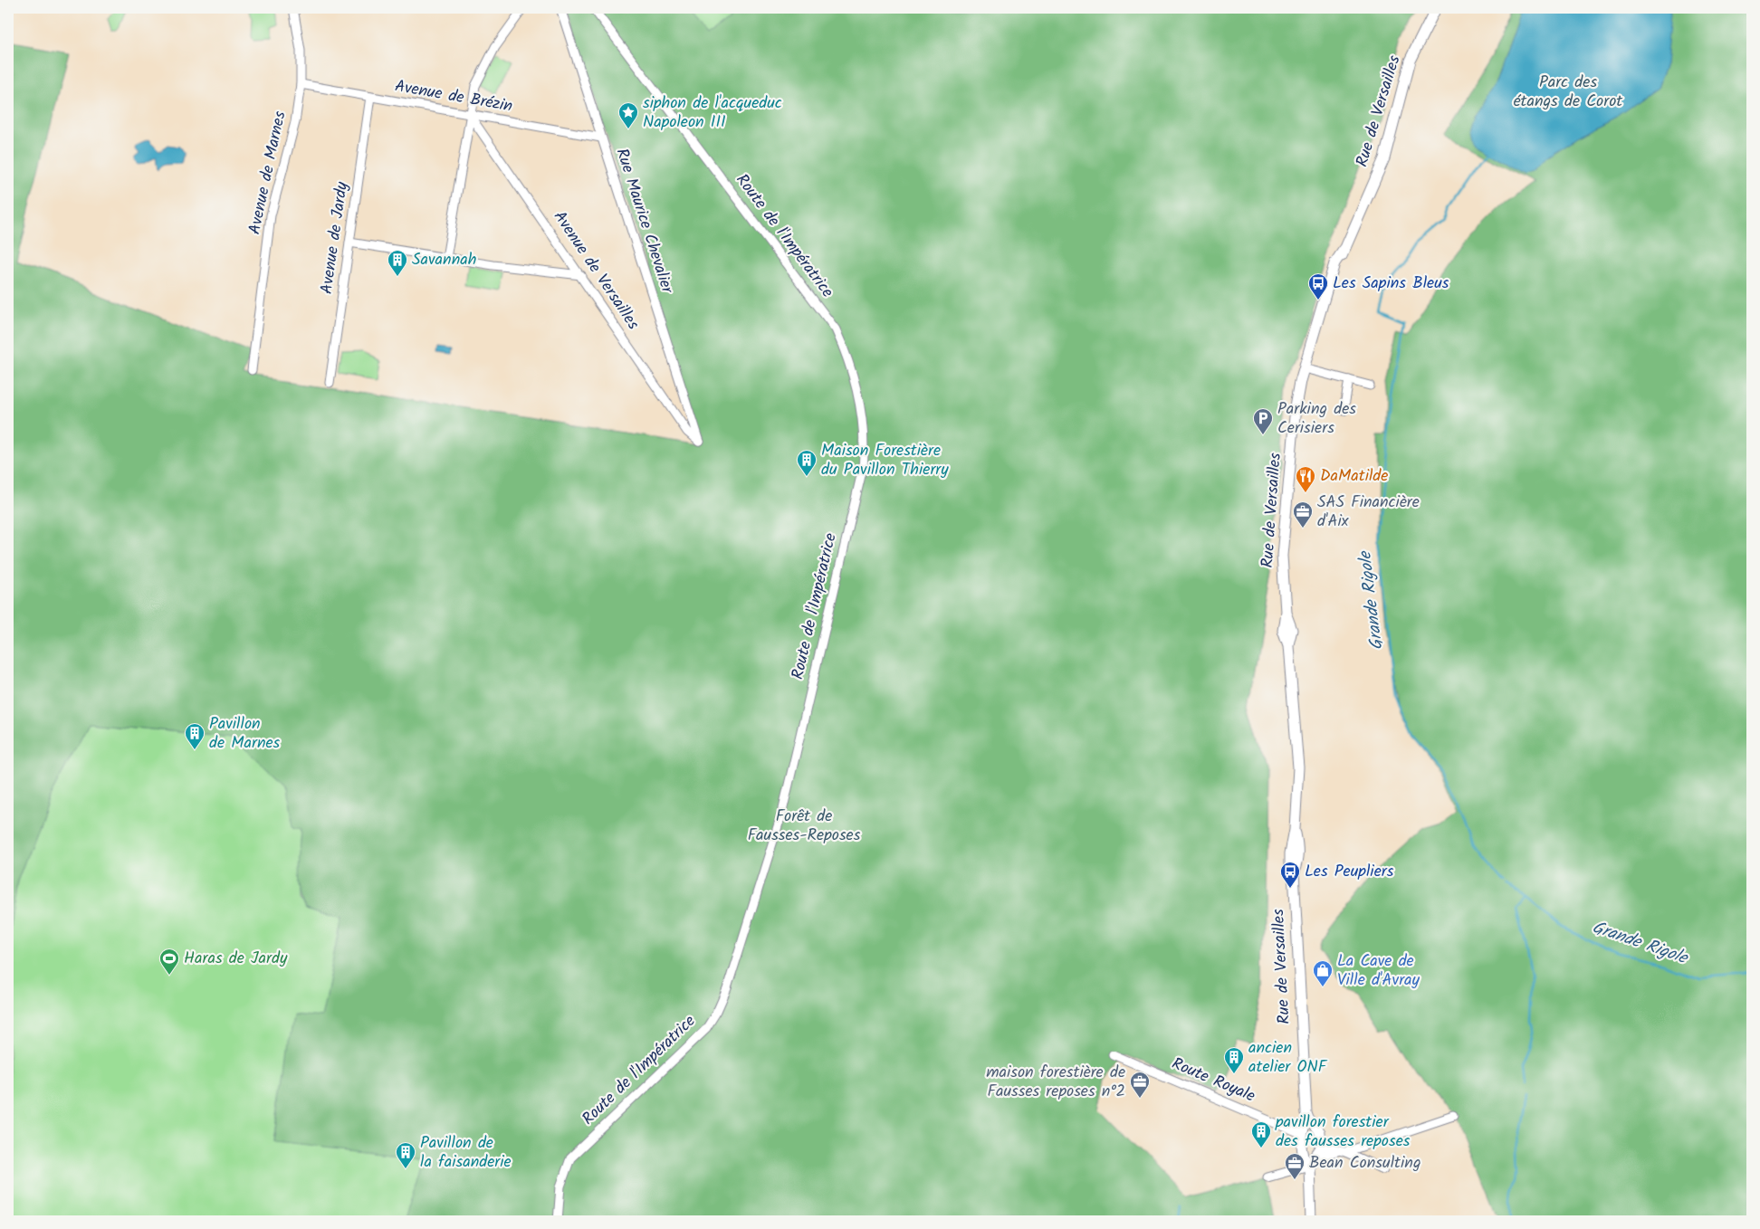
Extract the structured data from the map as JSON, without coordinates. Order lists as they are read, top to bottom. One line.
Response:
{"streets":{"main road":["Rue de Versailles"],"street":["Avenue de Brézin","Avenue de Marnes","Rue Maurice Chevalier","Route de l'Impératrice","Avenue de Jardy","Avenue de Versailles","Route Royale"]},"crossings":[["Avenue de Brézin","Avenue de Marnes"],["Avenue de Brézin","Rue Maurice Chevalier"],["Avenue de Brézin","Avenue de Jardy"],["Avenue de Brézin","Avenue de Versailles"],["Rue Maurice Chevalier","Avenue de Versailles"]],"water":["Grande Rigole"],"parks":["Parc des étangs de Corot","Forêt de Fausses-Reposes"],"places":{"place":["siphon de l'acqueduc Napoleon III"],"building":["Savannah","Maison Forestière du Pavillon Thierry","Pavillon de Marnes","ancien atelier ONF","pavillon forestier des fausses reposes","Pavillon de la faisanderie"],"bus stop":["Les Sapins Bleus","Les Peupliers"],"parking":["Parking des Cerisiers"],"restaurant":["DaMatilde"],"office":["SAS Financière d'Aix","maison forestière de Fausses reposes n°2","Bean Consulting"],"sports":["Haras de Jardy"],"shop":["La Cave de Ville d'Avray"]}}
